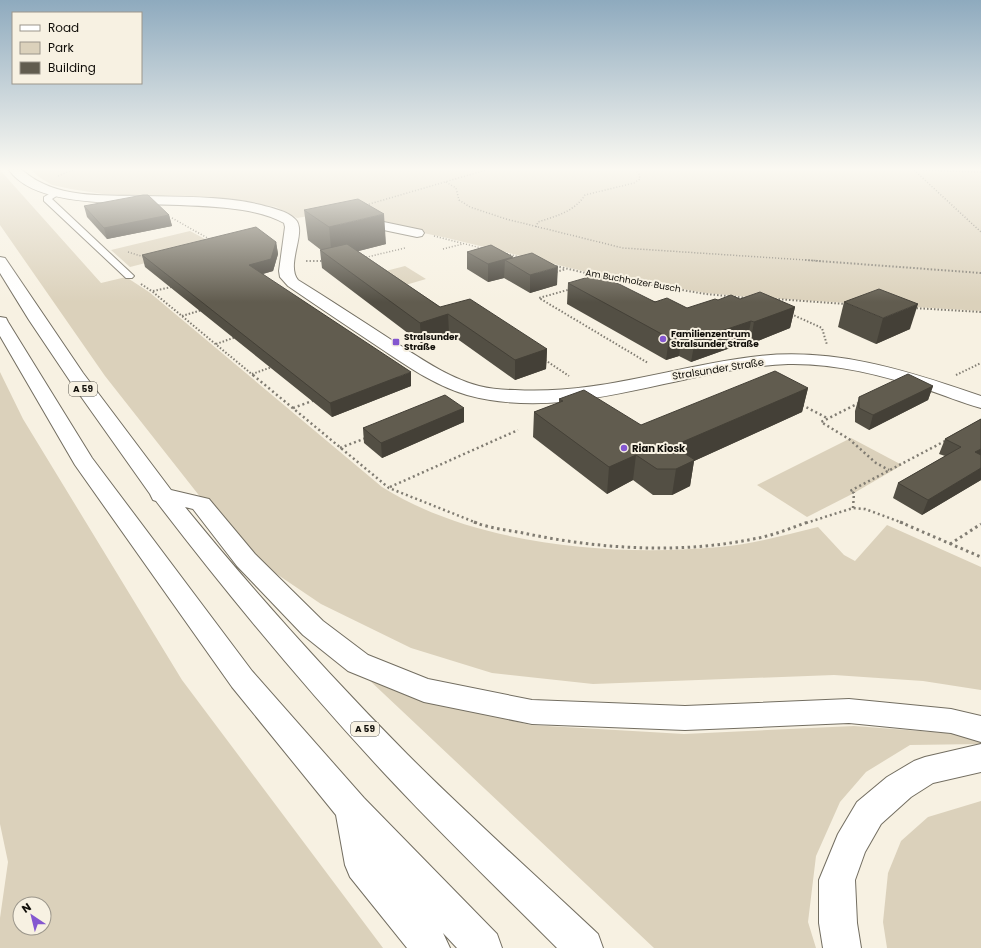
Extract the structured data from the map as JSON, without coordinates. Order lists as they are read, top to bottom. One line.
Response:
{"streets":{"main road":["Stralsunder Straße","A 59"],"path":["Am Buchholzer Busch"]},"places":{"other":["Familienzentrum Stralsunder Straße","Rian Kiosk"],"transit":["Stralsunder Straße"]},"legend":["Road","Park","Building"],"north":"top left"}
